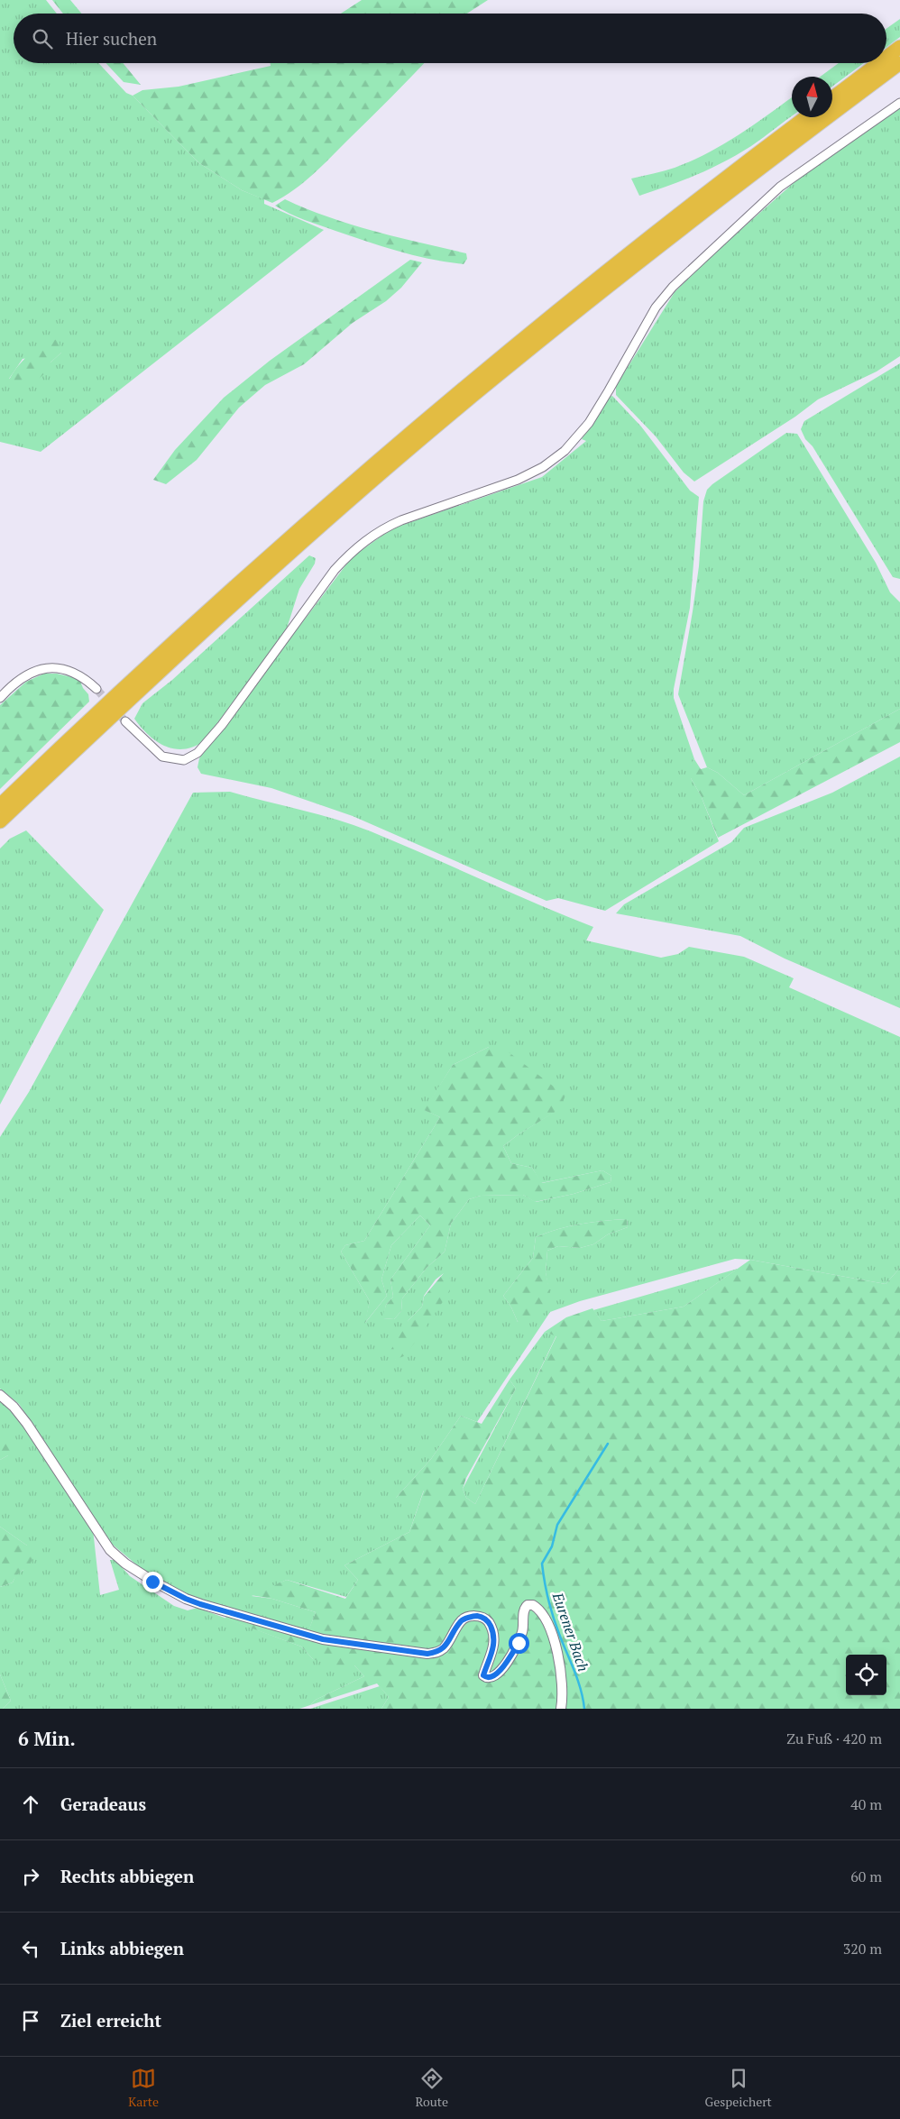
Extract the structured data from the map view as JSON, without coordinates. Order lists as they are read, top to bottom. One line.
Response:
{"water":["Eurener Bach"],"north":"top","page":{"search":"Hier suchen","heading":["6 Min.","Zu Fuß · 420 m"],"list":[["Geradeaus","40 m"],["Rechts abbiegen","60 m"],["Links abbiegen","320 m"],"Ziel erreicht"],"nav":["Karte","Route","Gespeichert"]}}
